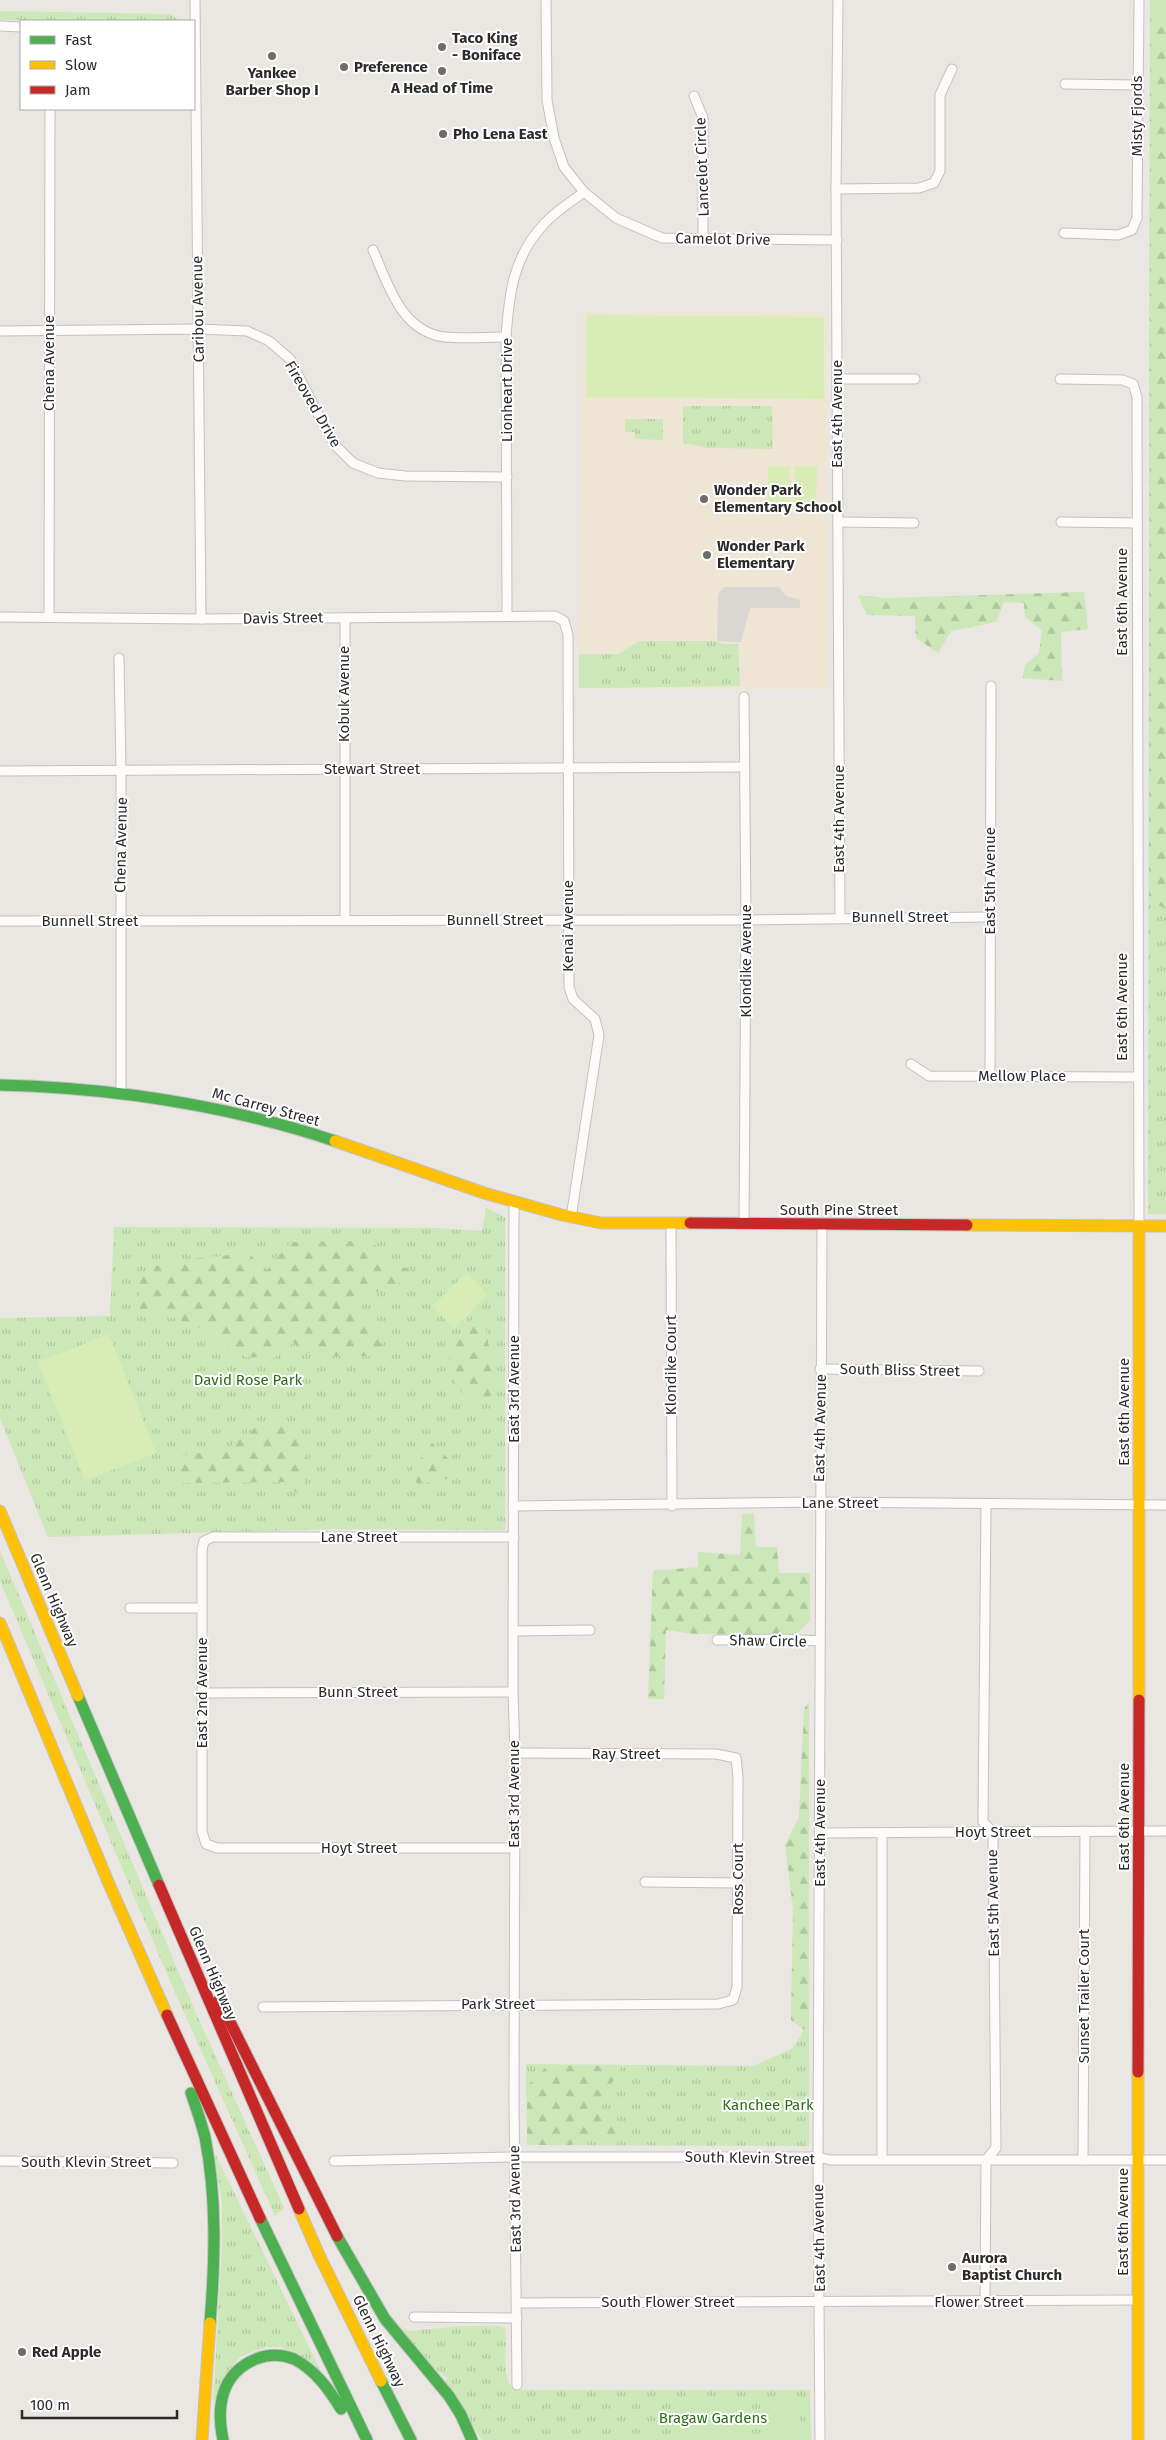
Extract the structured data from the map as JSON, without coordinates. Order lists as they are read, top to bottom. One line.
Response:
{"streets":{"main road":["East 6th Avenue","Mc Carrey Street","South Pine Street","Glenn Highway"],"street":["Misty Fjords","Lancelot Circle","Camelot Drive","Caribou Avenue","Chena Avenue","Lionheart Drive","Fireoved Drive","East 4th Avenue","Davis Street","Kobuk Avenue","Stewart Street","East 5th Avenue","Bunnell Street","Kenai Avenue","Klondike Avenue","Mellow Place","Klondike Court","South Bliss Street","East 3rd Avenue","Lane Street","Shaw Circle","Bunn Street","East 2nd Avenue","Ray Street","Hoyt Street","Ross Court","Sunset Trailer Court","Park Street","South Klevin Street","South Flower Street","Flower Street"]},"crossings":[["Lancelot Circle","Camelot Drive"],["Camelot Drive","Lionheart Drive"],["Camelot Drive","East 4th Avenue"],["Caribou Avenue","Fireoved Drive"],["Caribou Avenue","Davis Street"],["Chena Avenue","Fireoved Drive"],["Chena Avenue","Davis Street"],["Chena Avenue","Stewart Street"],["Chena Avenue","Bunnell Street"],["Chena Avenue","Mc Carrey Street"],["Lionheart Drive","Fireoved Drive"],["Lionheart Drive","Davis Street"],["East 4th Avenue","Bunnell Street"],["East 4th Avenue","South Pine Street"],["East 4th Avenue","South Bliss Street"],["East 4th Avenue","Lane Street"],["East 4th Avenue","Shaw Circle"],["East 4th Avenue","Hoyt Street"],["East 4th Avenue","South Klevin Street"],["East 4th Avenue","South Flower Street"],["East 4th Avenue","Flower Street"],["East 6th Avenue","Mellow Place"],["East 6th Avenue","South Pine Street"],["East 6th Avenue","Lane Street"],["East 6th Avenue","Hoyt Street"],["East 6th Avenue","South Klevin Street"],["East 6th Avenue","Flower Street"],["Davis Street","Kobuk Avenue"],["Davis Street","Kenai Avenue"],["Kobuk Avenue","Stewart Street"],["Kobuk Avenue","Bunnell Street"],["Stewart Street","Kenai Avenue"],["Stewart Street","Klondike Avenue"],["East 5th Avenue","Bunnell Street"],["East 5th Avenue","Mellow Place"],["East 5th Avenue","Lane Street"],["East 5th Avenue","Hoyt Street"],["East 5th Avenue","South Klevin Street"],["East 5th Avenue","Flower Street"],["Bunnell Street","Kenai Avenue"],["Bunnell Street","Klondike Avenue"],["Kenai Avenue","South Pine Street"],["Klondike Avenue","South Pine Street"],["Mc Carrey Street","South Pine Street"],["Mc Carrey Street","East 3rd Avenue"],["South Pine Street","Klondike Court"],["South Pine Street","East 3rd Avenue"],["Klondike Court","Lane Street"],["East 3rd Avenue","Lane Street"],["East 3rd Avenue","Bunn Street"],["East 3rd Avenue","Ray Street"],["East 3rd Avenue","Hoyt Street"],["East 3rd Avenue","Park Street"],["East 3rd Avenue","South Klevin Street"],["East 3rd Avenue","South Flower Street"],["Lane Street","East 2nd Avenue"],["Bunn Street","East 2nd Avenue"],["East 2nd Avenue","Hoyt Street"],["Ray Street","Ross Court"],["Hoyt Street","Sunset Trailer Court"],["Ross Court","Park Street"],["Sunset Trailer Court","South Klevin Street"],["South Flower Street","Flower Street"]],"parks":["David Rose Park","Kanchee Park","Bragaw Gardens"],"places":["Taco King - Boniface","Yankee Barber Shop I","Preference","A Head of Time","Pho Lena East","Wonder Park Elementary School","Wonder Park Elementary","Aurora Baptist Church","Red Apple"],"legend":["Fast","Slow","Jam"],"scale_bar":"100 m"}
